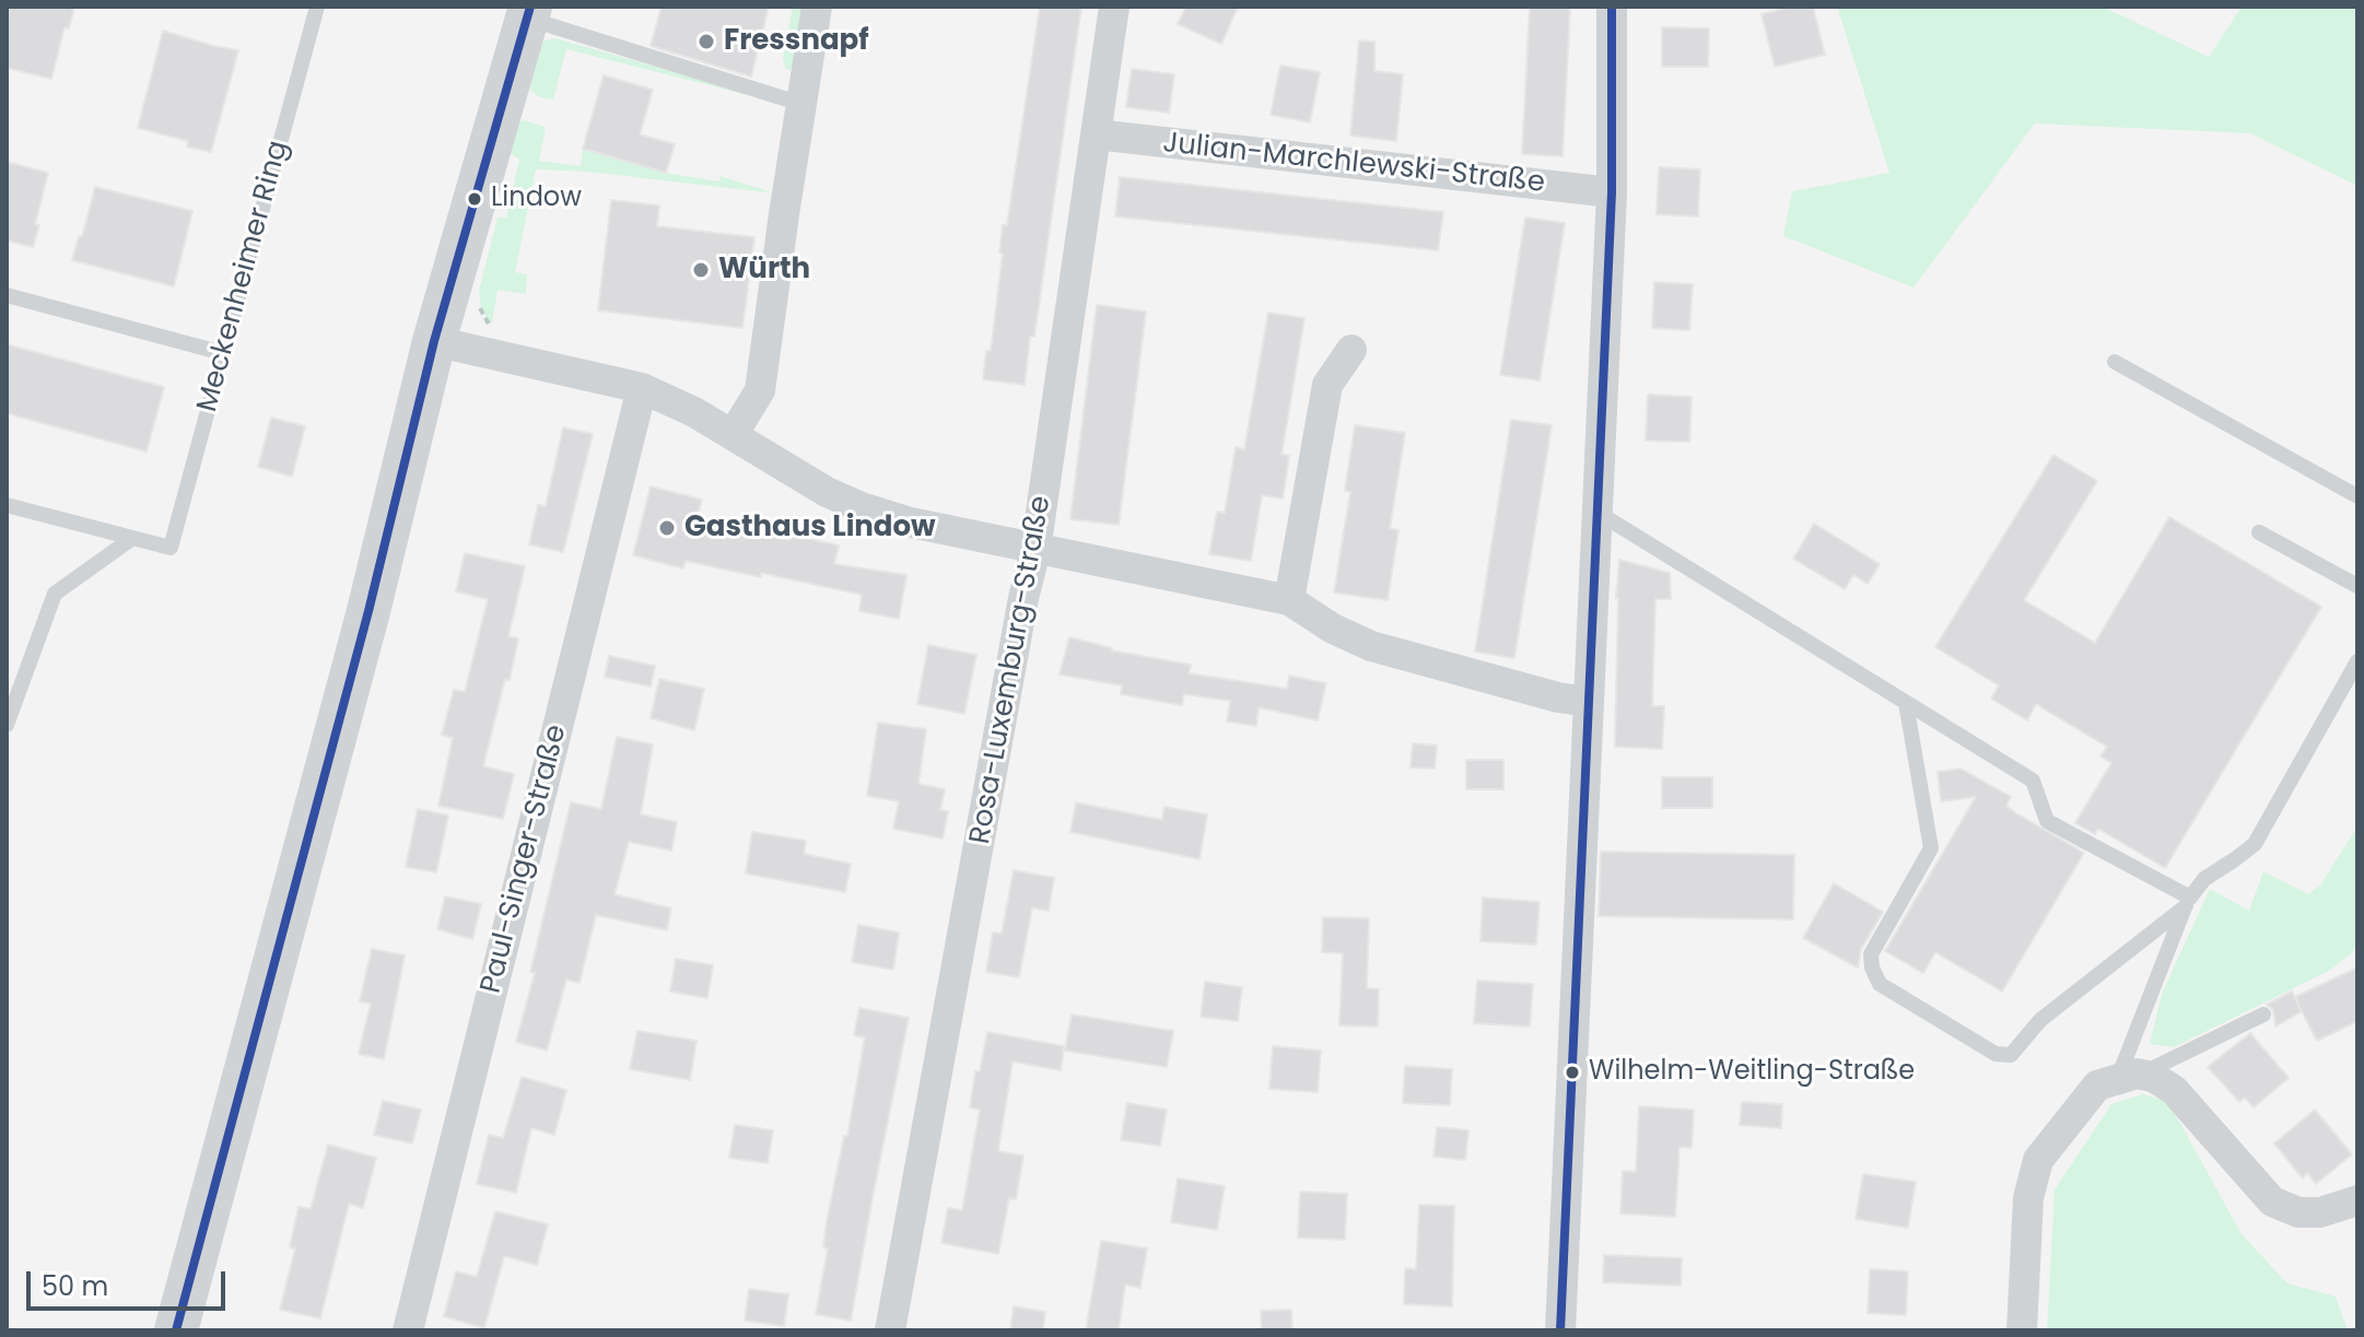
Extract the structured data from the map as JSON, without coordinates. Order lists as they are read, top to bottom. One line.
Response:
{"streets":{"street":["Julian-Marchlewski-Straße","Rosa-Luxemburg-Straße","Paul-Singer-Straße"],"lane":["Meckenheimer Ring"]},"crossings":[["Julian-Marchlewski-Straße","Rosa-Luxemburg-Straße"]],"places":["Fressnapf","Lindow","Würth","Gasthaus Lindow","Wilhelm-Weitling-Straße"],"scale_bar":"50 m"}
